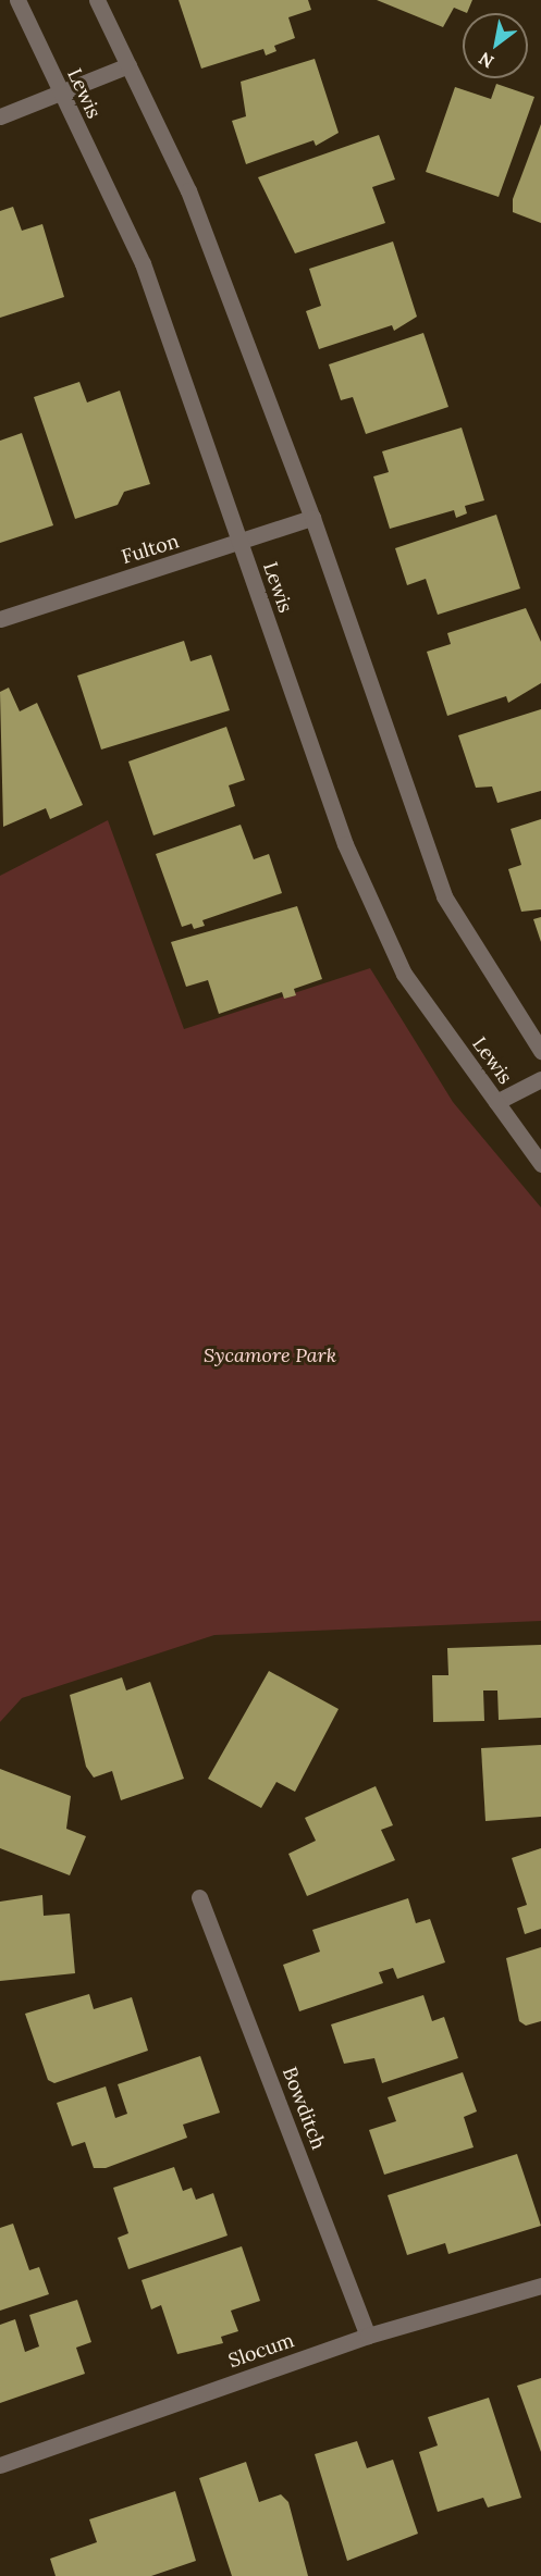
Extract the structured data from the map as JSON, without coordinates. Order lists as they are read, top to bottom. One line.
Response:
{"streets":{"street":["Lewis","Fulton","Bowditch","Slocum"]},"crossings":[["Lewis","Fulton"],["Bowditch","Slocum"]],"parks":["Sycamore Park"],"north":"bottom left"}
